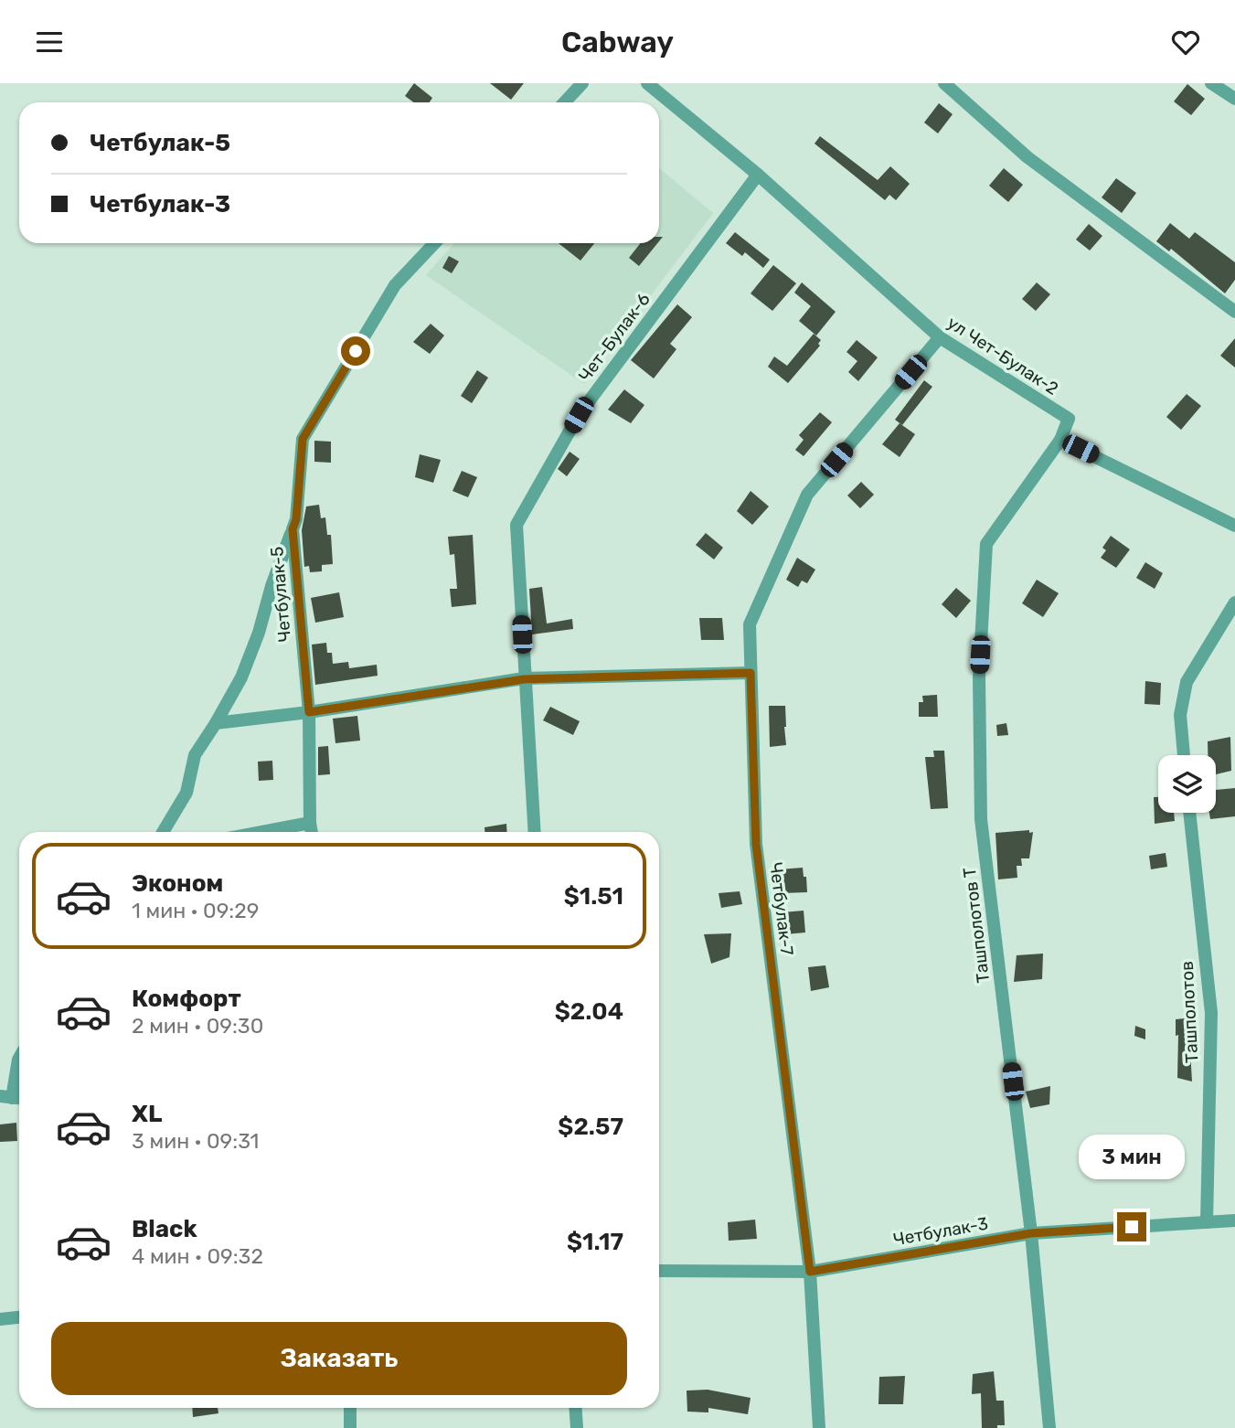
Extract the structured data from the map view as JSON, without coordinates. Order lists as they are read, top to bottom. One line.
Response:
{"streets":{"street":["Чет-Булак-6","ул Чет-Булак-2","Четбулак-5","Четбулак-7","Ташполотов Т","Ташполотов","Четбулак-3"]},"crossings":[["Чет-Булак-6","ул Чет-Булак-2"],["ул Чет-Булак-2","Четбулак-7"],["ул Чет-Булак-2","Ташполотов Т"],["Четбулак-7","Четбулак-3"],["Ташполотов Т","Четбулак-3"],["Ташполотов","Четбулак-3"]],"page":{"header":"Cabway","banner":["Четбулак-5","Четбулак-3"],"list":[{"name":"Эконом","note":"1 мин · 09:29","value":"$1.51"},{"name":"Комфорт","note":"2 мин · 09:30","value":"$2.04"},{"name":"XL","note":"3 мин · 09:31","value":"$2.57"},{"name":"Black","note":"4 мин · 09:32","value":"$1.17"}],"bubble":"3 мин","buttons":"Заказать"}}
